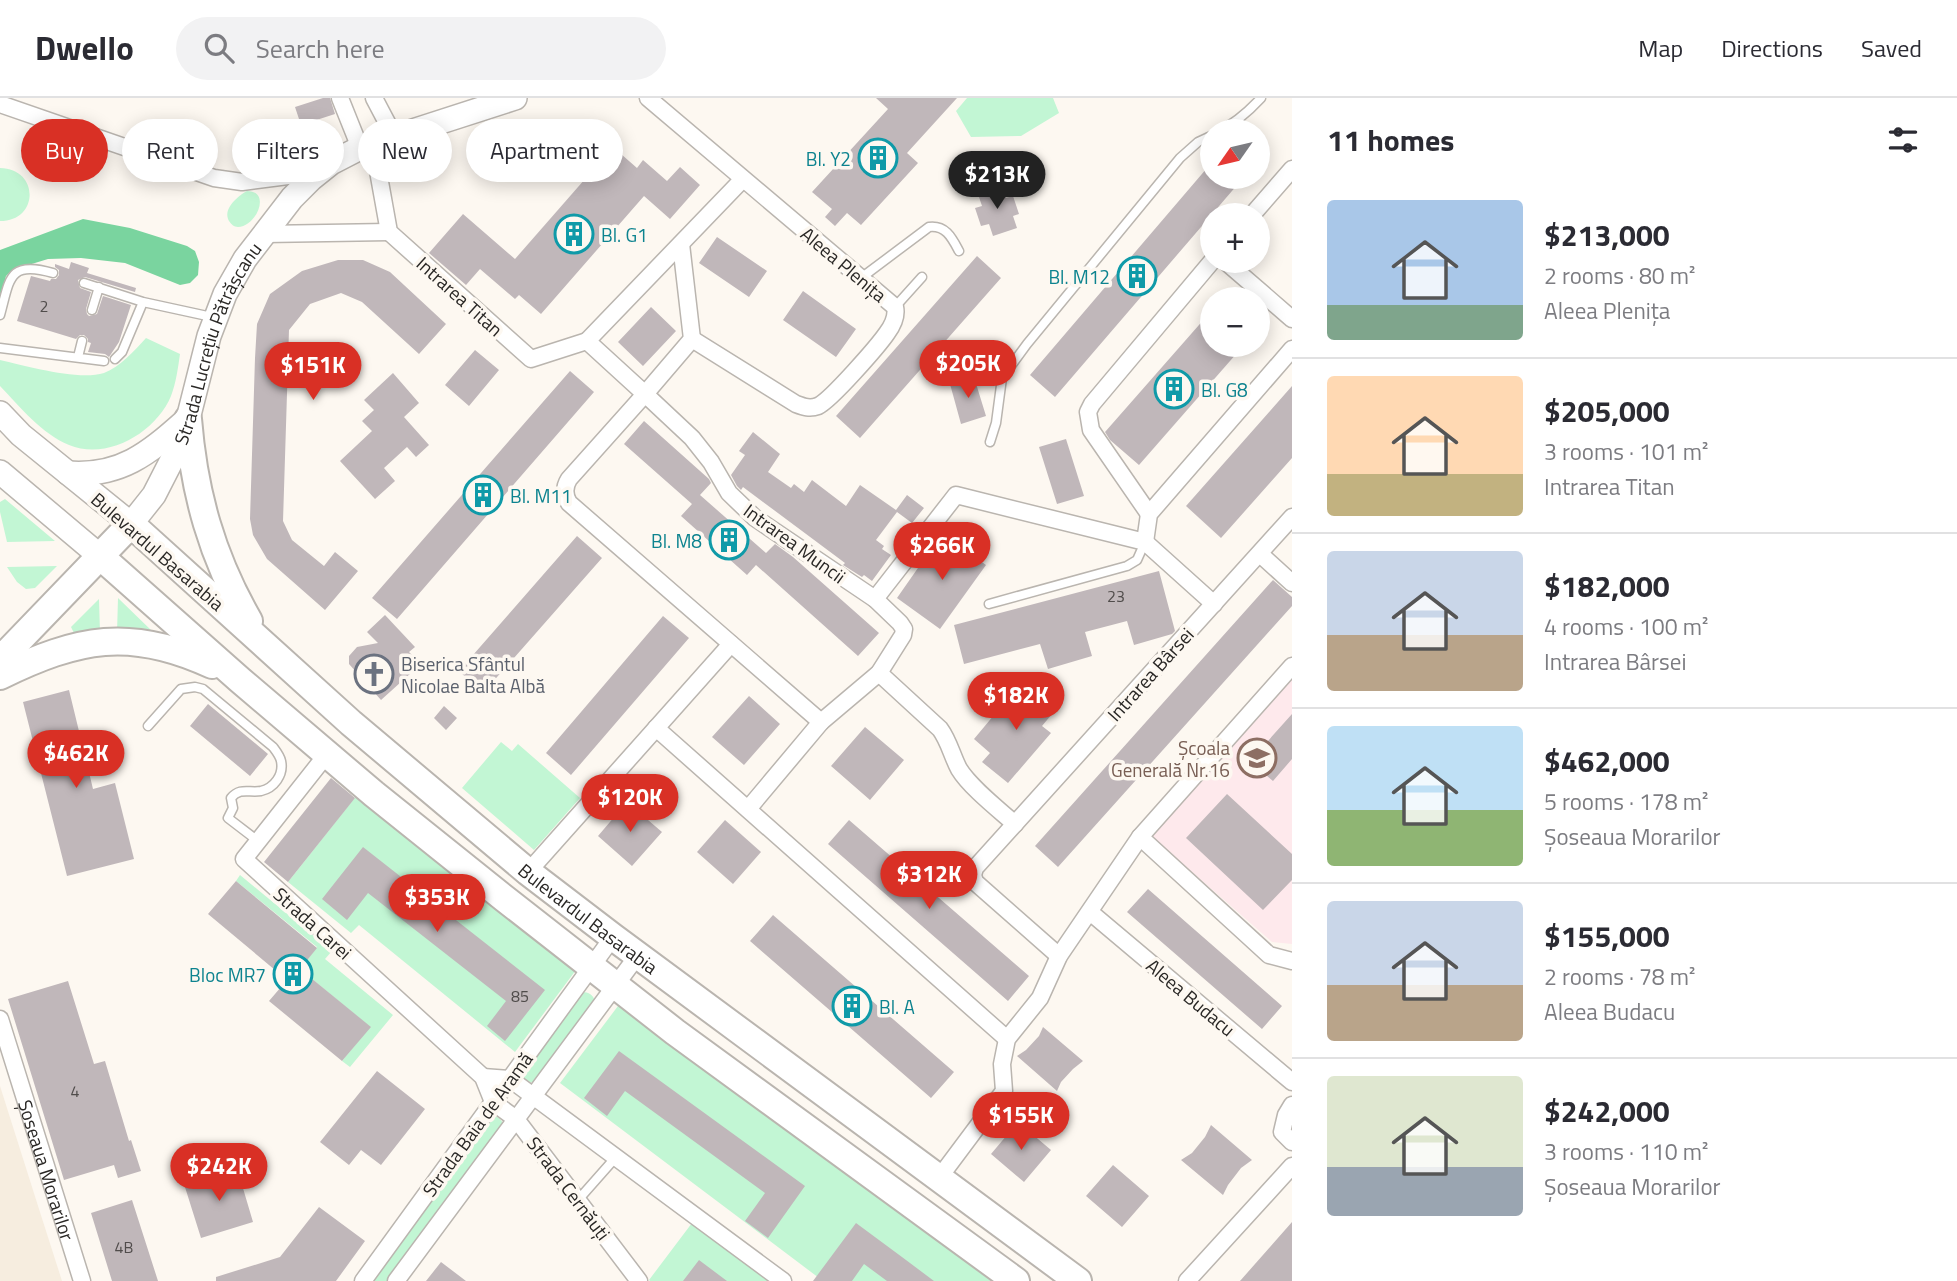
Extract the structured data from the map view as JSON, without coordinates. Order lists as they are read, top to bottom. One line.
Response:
{"streets":{"main road":["Strada Lucrețiu Pătrășcanu","Bulevardul Basarabia"],"street":["Aleea Plenița","Intrarea Titan","Intrarea Muncii","Intrarea Bârsei","Strada Carei","Aleea Budacu","Strada Baia de Aramă","Șoseaua Morarilor","Strada Cernăuți"]},"crossings":[["Intrarea Titan","Intrarea Muncii"],["Strada Lucrețiu Pătrășcanu","Bulevardul Basarabia"],["Bulevardul Basarabia","Strada Carei"],["Bulevardul Basarabia","Strada Baia de Aramă"],["Strada Carei","Strada Baia de Aramă"],["Strada Carei","Strada Cernăuți"],["Strada Baia de Aramă","Strada Cernăuți"]],"places":{"building":["Bl. Y2","Bl. G1","Bl. M12","Bl. G8","Bl. M11","Bl. M8","Bloc MR7","Bl. A"],"church":["Biserica Sfântul Nicolae Balta Albă"],"school or university":["Școala Generală Nr.16"]},"house_numbers":["2","23","85","4","4B"],"north":"bottom left","page":{"header":"Dwello","search":"Search here","nav":["Map","Directions","Saved"],"heading":"11 homes","map_buttons":["+","−"],"chip":["Buy","Rent","Filters","New","Apartment"],"price":["$213K","$205K","$151K","$266K","$182K","$462K","$120K","$312K","$353K","$155K","$242K"],"list":[{"name":"$213,000","note":"2 rooms · 80 m² · Aleea Plenița"},{"name":"$205,000","note":"3 rooms · 101 m² · Intrarea Titan"},{"name":"$182,000","note":"4 rooms · 100 m² · Intrarea Bârsei"},{"name":"$462,000","note":"5 rooms · 178 m² · Șoseaua Morarilor"},{"name":"$155,000","note":"2 rooms · 78 m² · Aleea Budacu"},{"name":"$242,000","note":"3 rooms · 110 m² · Șoseaua Morarilor"}]}}
